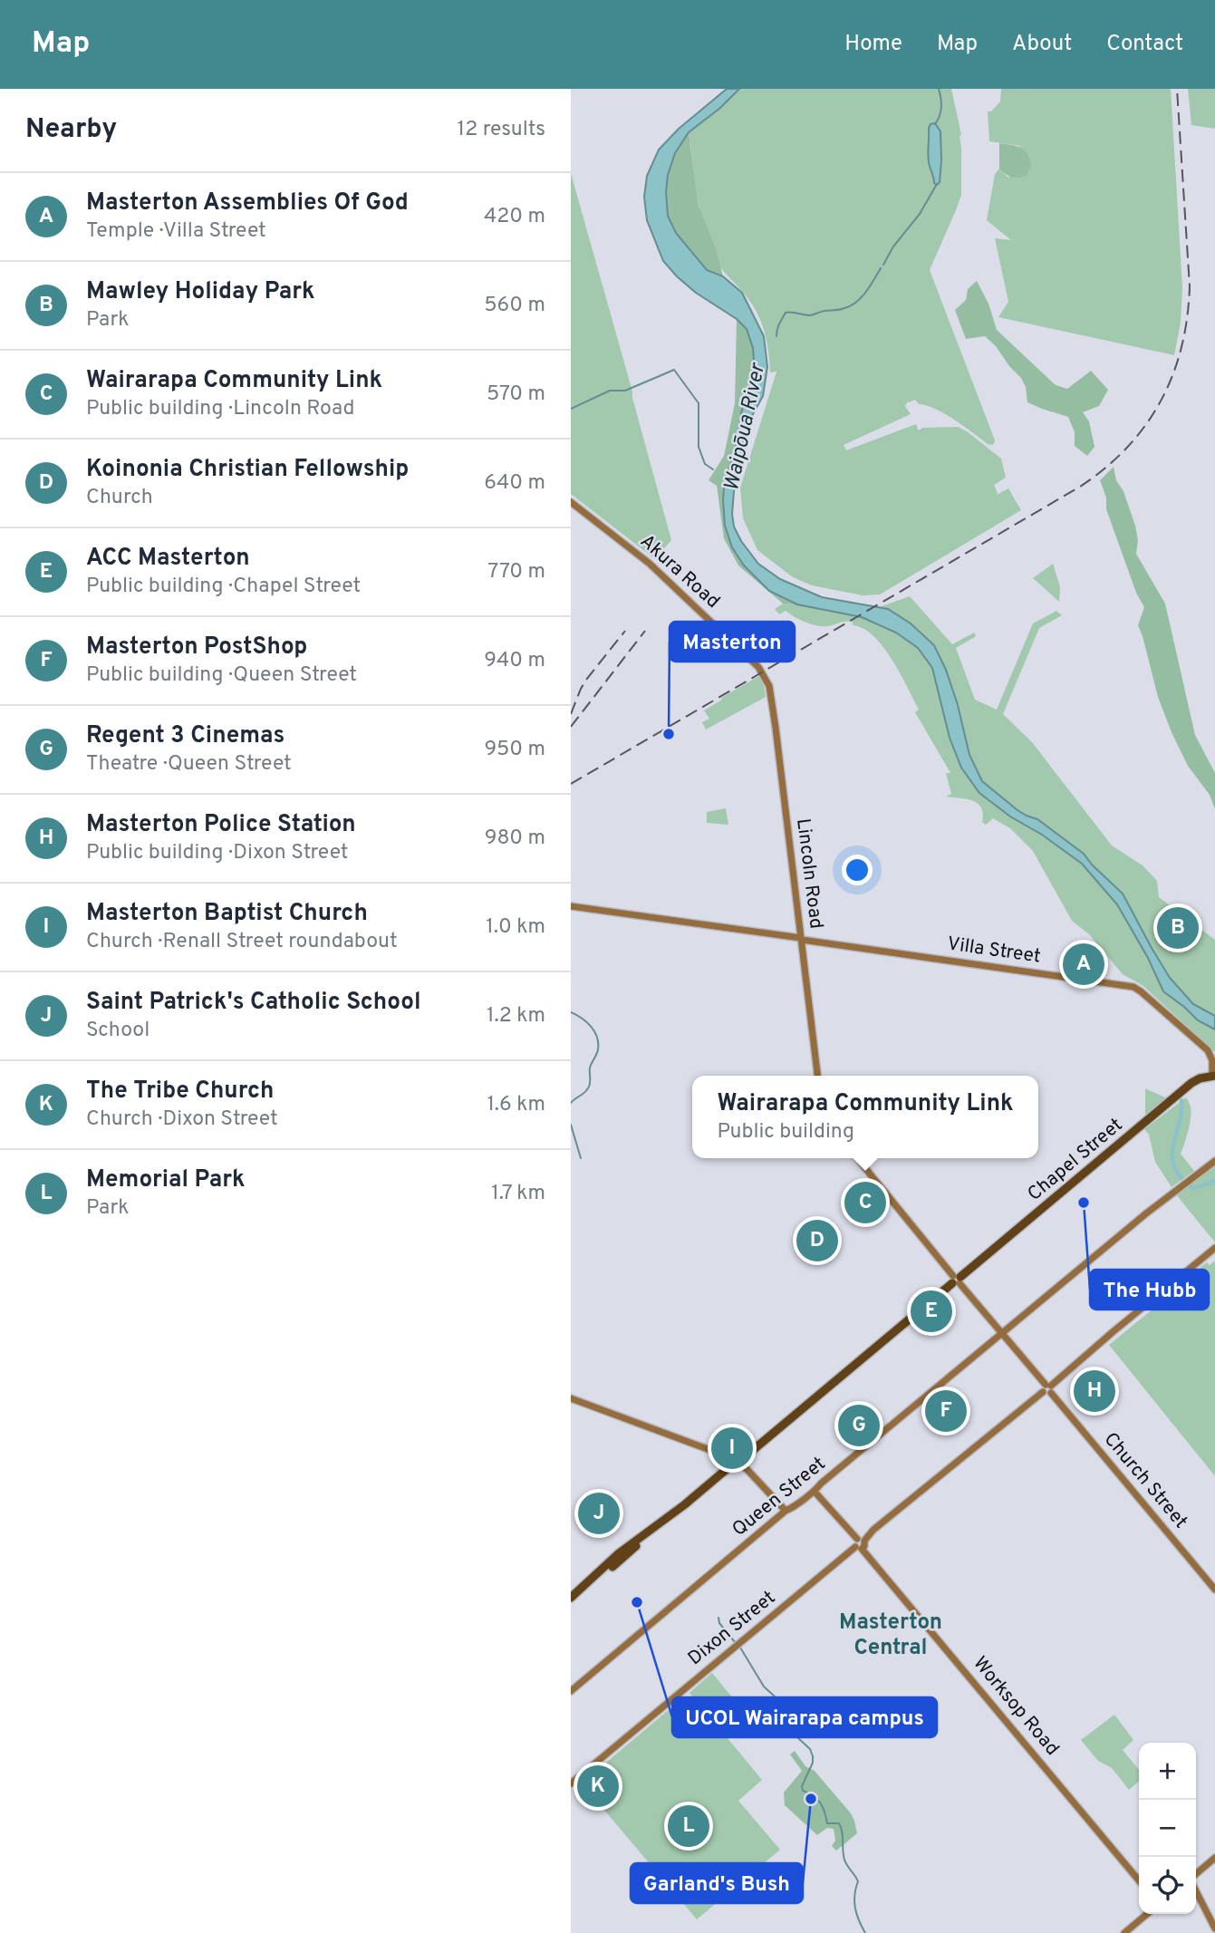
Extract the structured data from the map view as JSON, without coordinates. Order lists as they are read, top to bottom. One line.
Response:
{"streets":{"highway":["Chapel Street"],"street":["Akura Road","Lincoln Road","Villa Street","Church Street","Queen Street","Dixon Street","Worksop Road"]},"crossings":[["Akura Road","Lincoln Road"],["Lincoln Road","Villa Street"],["Villa Street","Chapel Street"],["Church Street","Queen Street"],["Dixon Street","Worksop Road"]],"districts":["Masterton Central"],"water":["Waipōua River"],"places":["Masterton","The Hubb","UCOL Wairarapa campus","Garland's Bush"],"page":{"header":"Map","nav":["Home","Map","About","Contact"],"heading":["Nearby","12 results"],"list":[{"mark":"A","name":"Masterton Assemblies Of God","note":"Temple · Villa Street","value":"420 m"},{"mark":"B","name":"Mawley Holiday Park","note":"Park","value":"560 m"},{"mark":"C","name":"Wairarapa Community Link","note":"Public building · Lincoln Road","value":"570 m"},{"mark":"D","name":"Koinonia Christian Fellowship","note":"Church","value":"640 m"},{"mark":"E","name":"ACC Masterton","note":"Public building · Chapel Street","value":"770 m"},{"mark":"F","name":"Masterton PostShop","note":"Public building · Queen Street","value":"940 m"},{"mark":"G","name":"Regent 3 Cinemas","note":"Theatre · Queen Street","value":"950 m"},{"mark":"H","name":"Masterton Police Station","note":"Public building · Dixon Street","value":"980 m"},{"mark":"I","name":"Masterton Baptist Church","note":"Church · Renall Street roundabout","value":"1.0 km"},{"mark":"J","name":"Saint Patrick's Catholic School","note":"School","value":"1.2 km"},{"mark":"K","name":"The Tribe Church","note":"Church · Dixon Street","value":"1.6 km"},{"mark":"L","name":"Memorial Park","note":"Park","value":"1.7 km"}],"pins":["B","A","C","D","E","H","F","G","I","J","K","L"],"popup":["Wairarapa Community Link","Public building"],"map_buttons":["+","−"]}}
